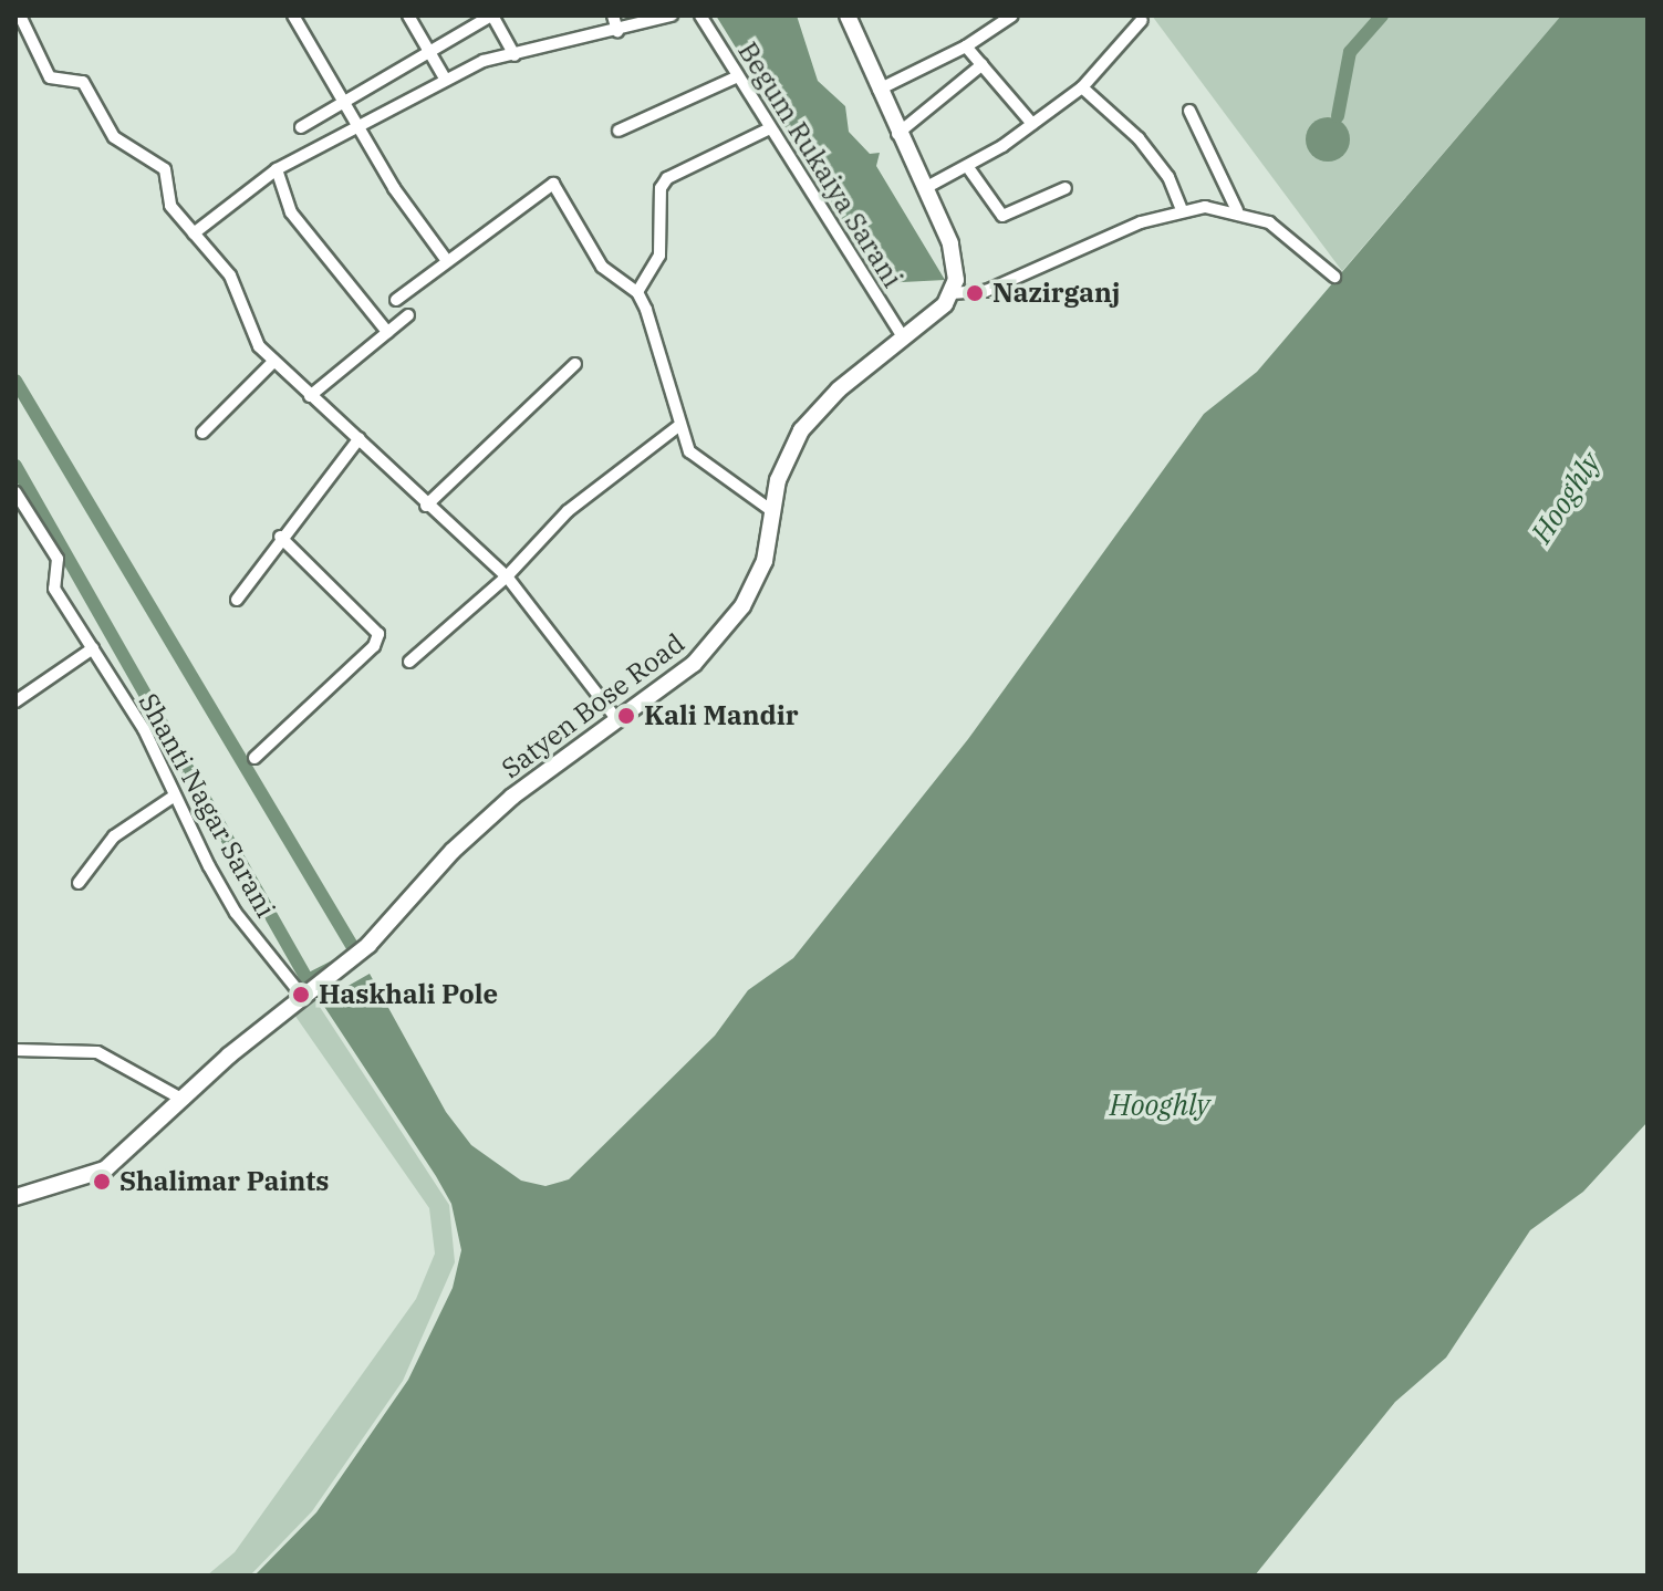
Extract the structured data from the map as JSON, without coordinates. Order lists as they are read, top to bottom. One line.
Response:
{"streets":{"main road":["Satyen Bose Road"],"street":["Begum Rukaiya Sarani","Shanti Nagar Sarani"]},"crossings":[["Begum Rukaiya Sarani","Satyen Bose Road"],["Satyen Bose Road","Shanti Nagar Sarani"]],"water":["Hooghly"],"places":["Nazirganj","Kali Mandir","Haskhali Pole","Shalimar Paints"]}
